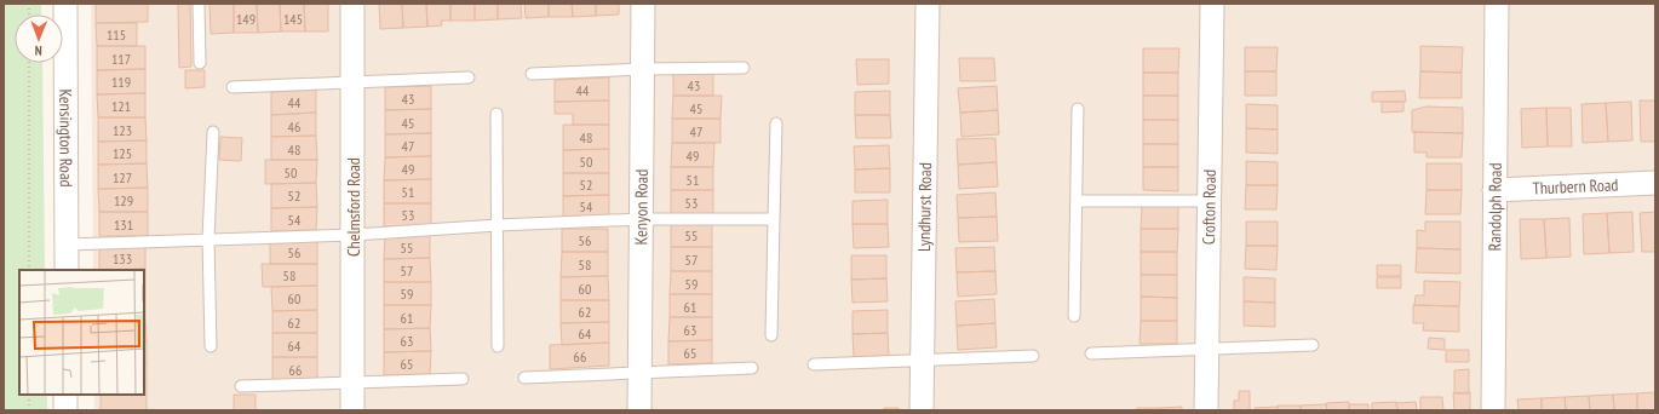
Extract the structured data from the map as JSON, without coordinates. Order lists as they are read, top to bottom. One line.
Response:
{"streets":{"street":["Kensington Road","Thurbern Road","Chelmsford Road","Kenyon Road","Lyndhurst Road","Crofton Road","Randolph Road"]},"crossings":[["Thurbern Road","Randolph Road"]],"house_numbers":["149","145","115","117","119","43","44","43","44","121","45","45","46","123","47","48","47","48","125","49","50","49","50","127","51","52","51","52","129","53","54","53","54","131","55","56","55","56","133","57","58","57","58","59","60","59","60","61","62","61","62","63","64","63","64","65","66","65","66"],"north":"bottom"}
